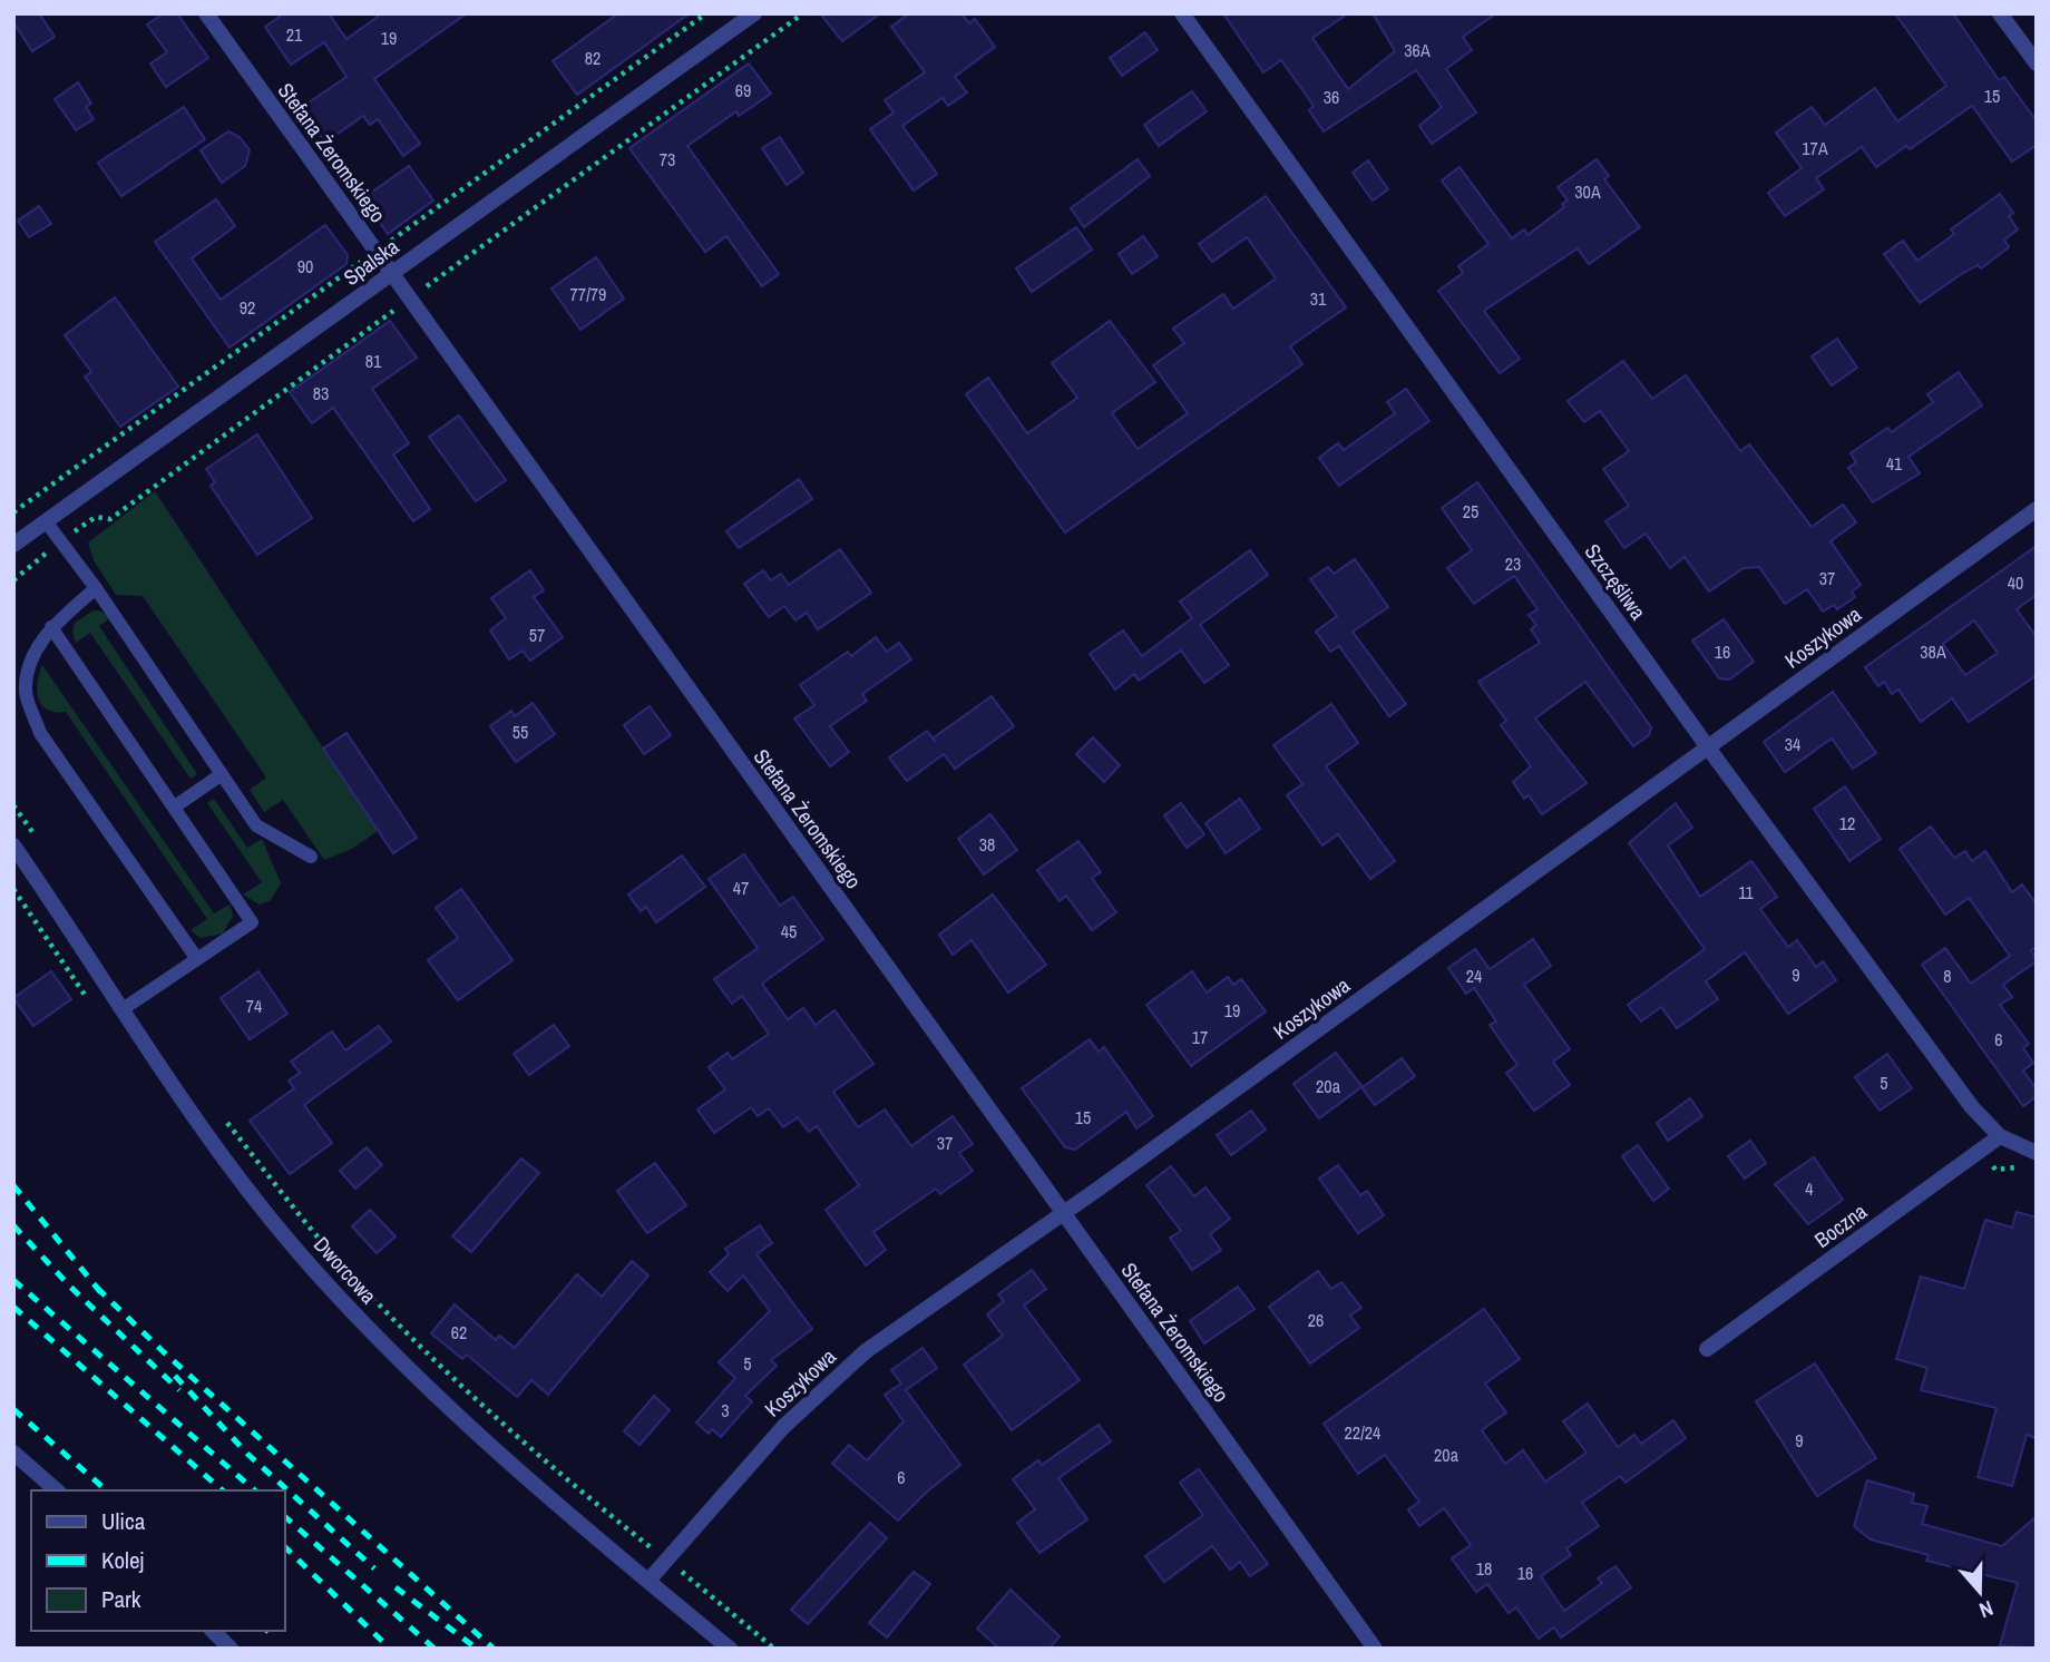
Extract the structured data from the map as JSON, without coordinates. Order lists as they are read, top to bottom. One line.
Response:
{"streets":{"street":["Stefana Żeromskiego","Spalska","Szczęśliwa","Koszykowa","Boczna","Dworcowa"]},"crossings":[["Stefana Żeromskiego","Spalska"],["Stefana Żeromskiego","Koszykowa"],["Szczęśliwa","Koszykowa"],["Szczęśliwa","Boczna"],["Koszykowa","Dworcowa"]],"house_numbers":["21","19","36A","82","69","15","36","17A","73","30A","90","77/79","31","92","81","83","41","25","23","37","40","57","16","38A","55","34","12","38","47","11","45","9","24","8","74","19","17","6","5","20a","15","37","4","26","62","5","3","22/24","9","20a","6","18","16"],"legend":["Ulica","Kolej","Park"],"north":"bottom"}
